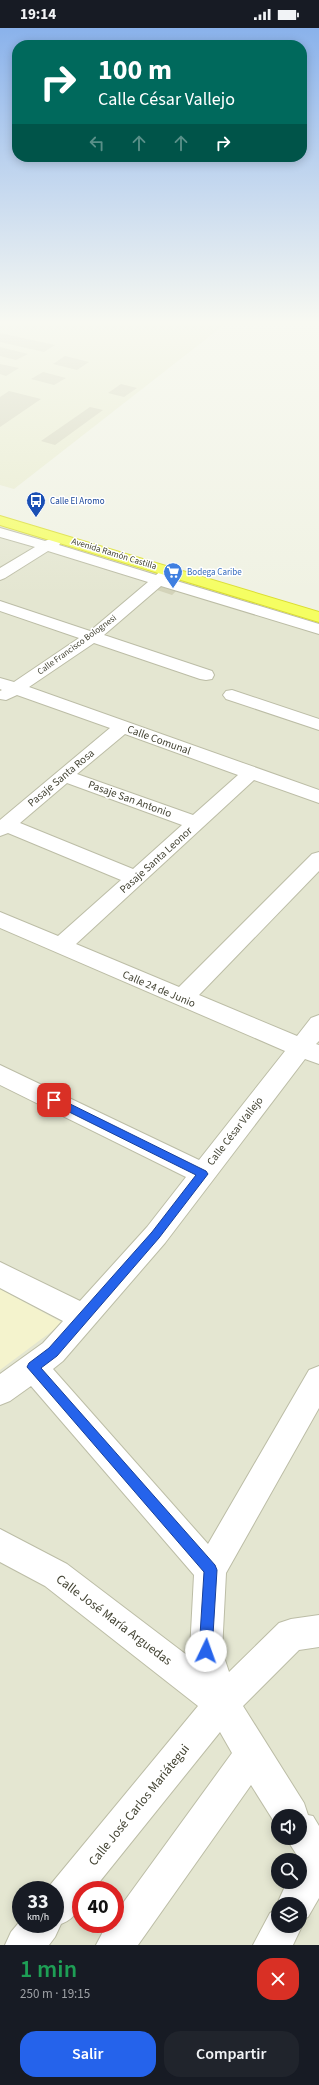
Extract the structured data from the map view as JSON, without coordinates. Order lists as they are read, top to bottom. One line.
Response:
{"streets":{"highway":["Avenida Ramón Castilla"],"street":["Calle Francisco Bolognesi","Calle Comunal","Pasaje Santa Rosa","Pasaje San Antonio","Pasaje Santa Leonor","Calle 24 de Junio","Calle César Vallejo","Calle José María Arguedas","Calle José Carlos Mariátegui"]},"crossings":[["Calle Francisco Bolognesi","Calle Comunal"],["Calle Comunal","Pasaje Santa Rosa"],["Calle Comunal","Pasaje Santa Leonor"],["Pasaje Santa Rosa","Pasaje San Antonio"],["Pasaje San Antonio","Pasaje Santa Leonor"],["Pasaje Santa Leonor","Calle 24 de Junio"],["Calle 24 de Junio","Calle César Vallejo"],["Calle José María Arguedas","Calle José Carlos Mariátegui"]],"places":{"bus stop":["Calle El Aromo"],"supermarket":["Bodega Caribe"]},"page":{"status":"19:14","turn":["100 m","Calle César Vallejo"],"speed":"33 km/h","limit":"40","heading":["1 min","250 m · 19:15"],"buttons":["Salir","Compartir"]}}
